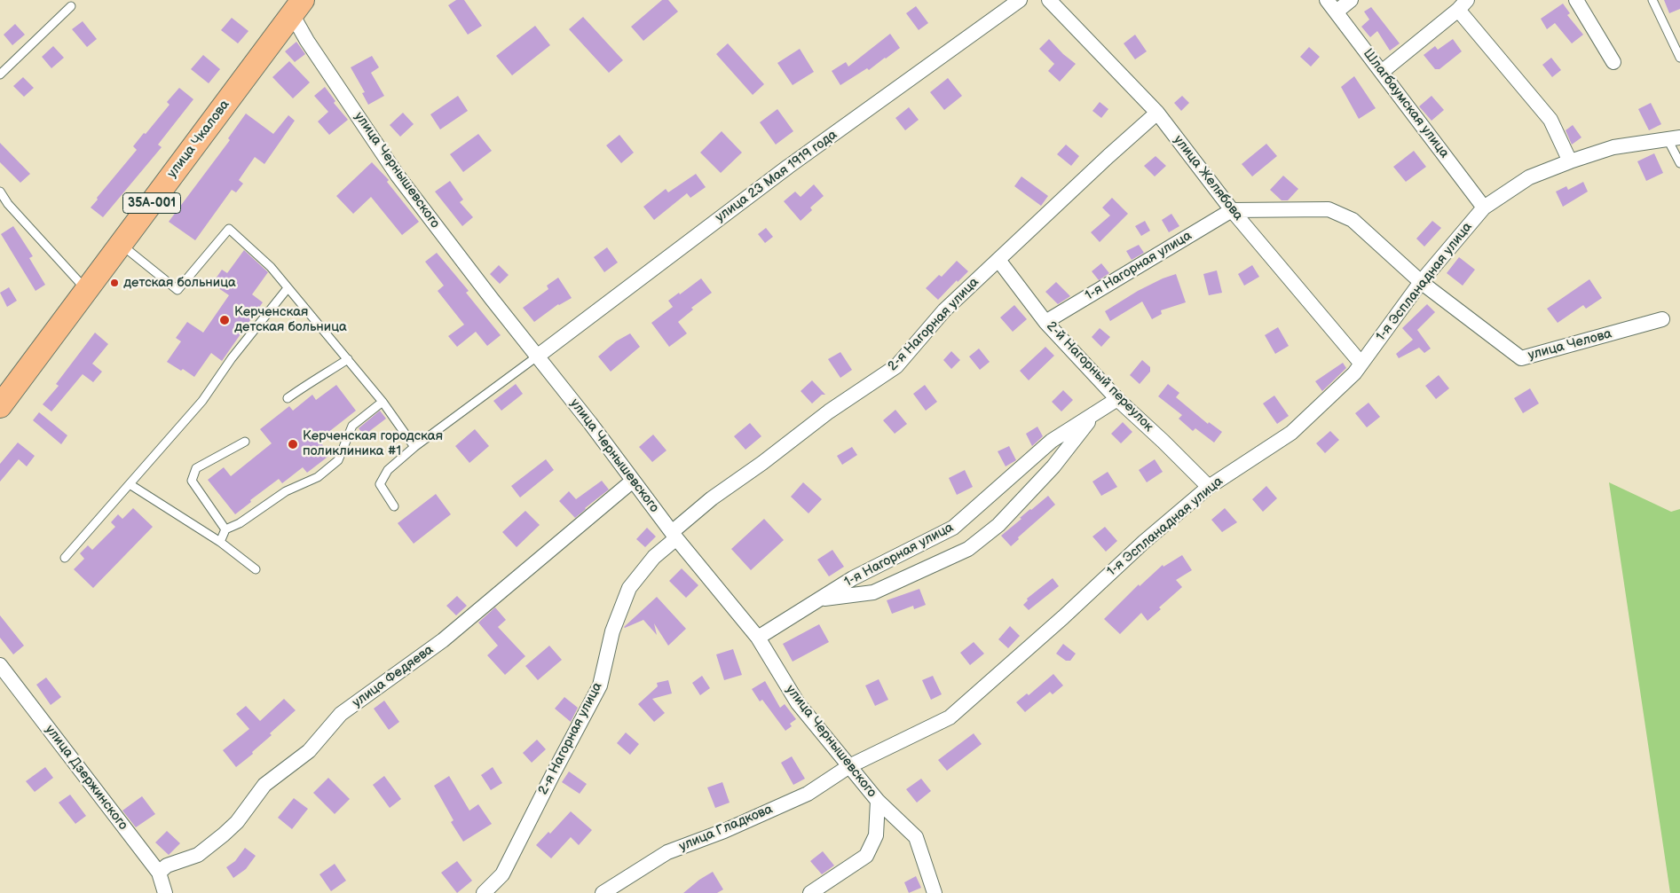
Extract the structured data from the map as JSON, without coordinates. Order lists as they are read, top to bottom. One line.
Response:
{"streets":{"main road":["улица Чкалова","35А-001"],"street":["Шлагбаумская улица","улица Чернышевского","улица 23 Мая 1919 года","улица Желябова","1-я Нагорная улица","1-я Эспланадная улица","2-я Нагорная улица","улица Челова","2-й Нагорный переулок","улица Федяева","улица Дзержинского","улица Гладкова"]},"crossings":[["Шлагбаумская улица","1-я Эспланадная улица"],["улица Чкалова","улица Чернышевского"],["улица Чернышевского","улица 23 Мая 1919 года"],["улица Чернышевского","1-я Нагорная улица"],["улица Чернышевского","1-я Эспланадная улица"],["улица Чернышевского","2-я Нагорная улица"],["улица Чернышевского","улица Федяева"],["улица Чернышевского","улица Гладкова"],["улица Желябова","1-я Нагорная улица"],["улица Желябова","1-я Эспланадная улица"],["улица Желябова","2-я Нагорная улица"],["1-я Нагорная улица","2-й Нагорный переулок"],["1-я Эспланадная улица","улица Челова"],["1-я Эспланадная улица","2-й Нагорный переулок"],["1-я Эспланадная улица","улица Гладкова"],["2-я Нагорная улица","2-й Нагорный переулок"],["улица Федяева","улица Дзержинского"]],"places":["детская больница","Керченская детская больница","Керченская городская поликлиника #1"]}
